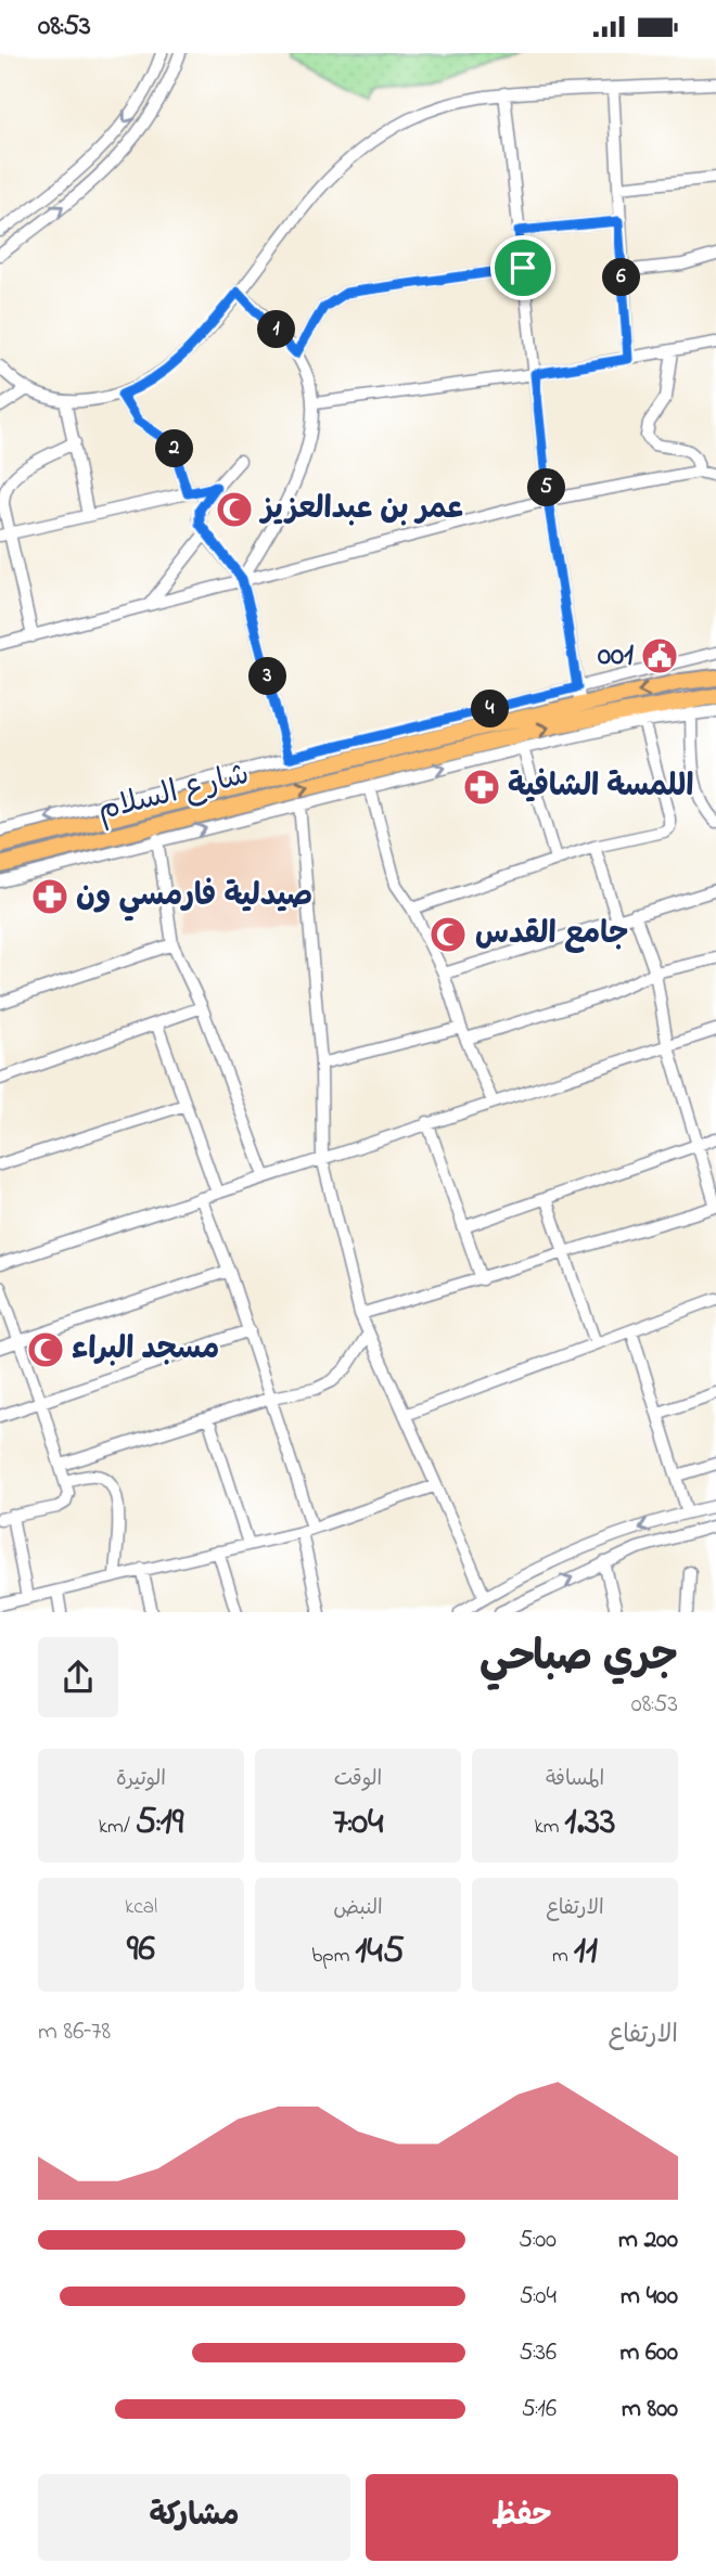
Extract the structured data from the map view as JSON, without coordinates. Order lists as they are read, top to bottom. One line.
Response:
{"streets":{"highway":["شارع السلام"]},"places":{"mosque":["عمر بن عبدالعزيز","جامع القدس","مسجد البراء"],"public building":["001"],"pharmacy":["اللمسة الشافية","صيدلية فارمسي ون"]},"page":{"status":"08:53","pins":["6","1","2","5","3","4"],"heading":["جري صباحي","08:53"],"stats":[["المسافة","1.33 km"],["الوقت","7:04"],["الوتيرة","5:19 /km"],["الارتفاع","11 m"],["النبض","145 bpm"],["kcal","96"]],"chart":["الارتفاع","78–86 m"],"list":[{"name":"200 m","note":"5:00"},{"name":"400 m","note":"5:04"},{"name":"600 m","note":"5:36"},{"name":"800 m","note":"5:16"}],"buttons":["حفظ","مشاركة"]}}
